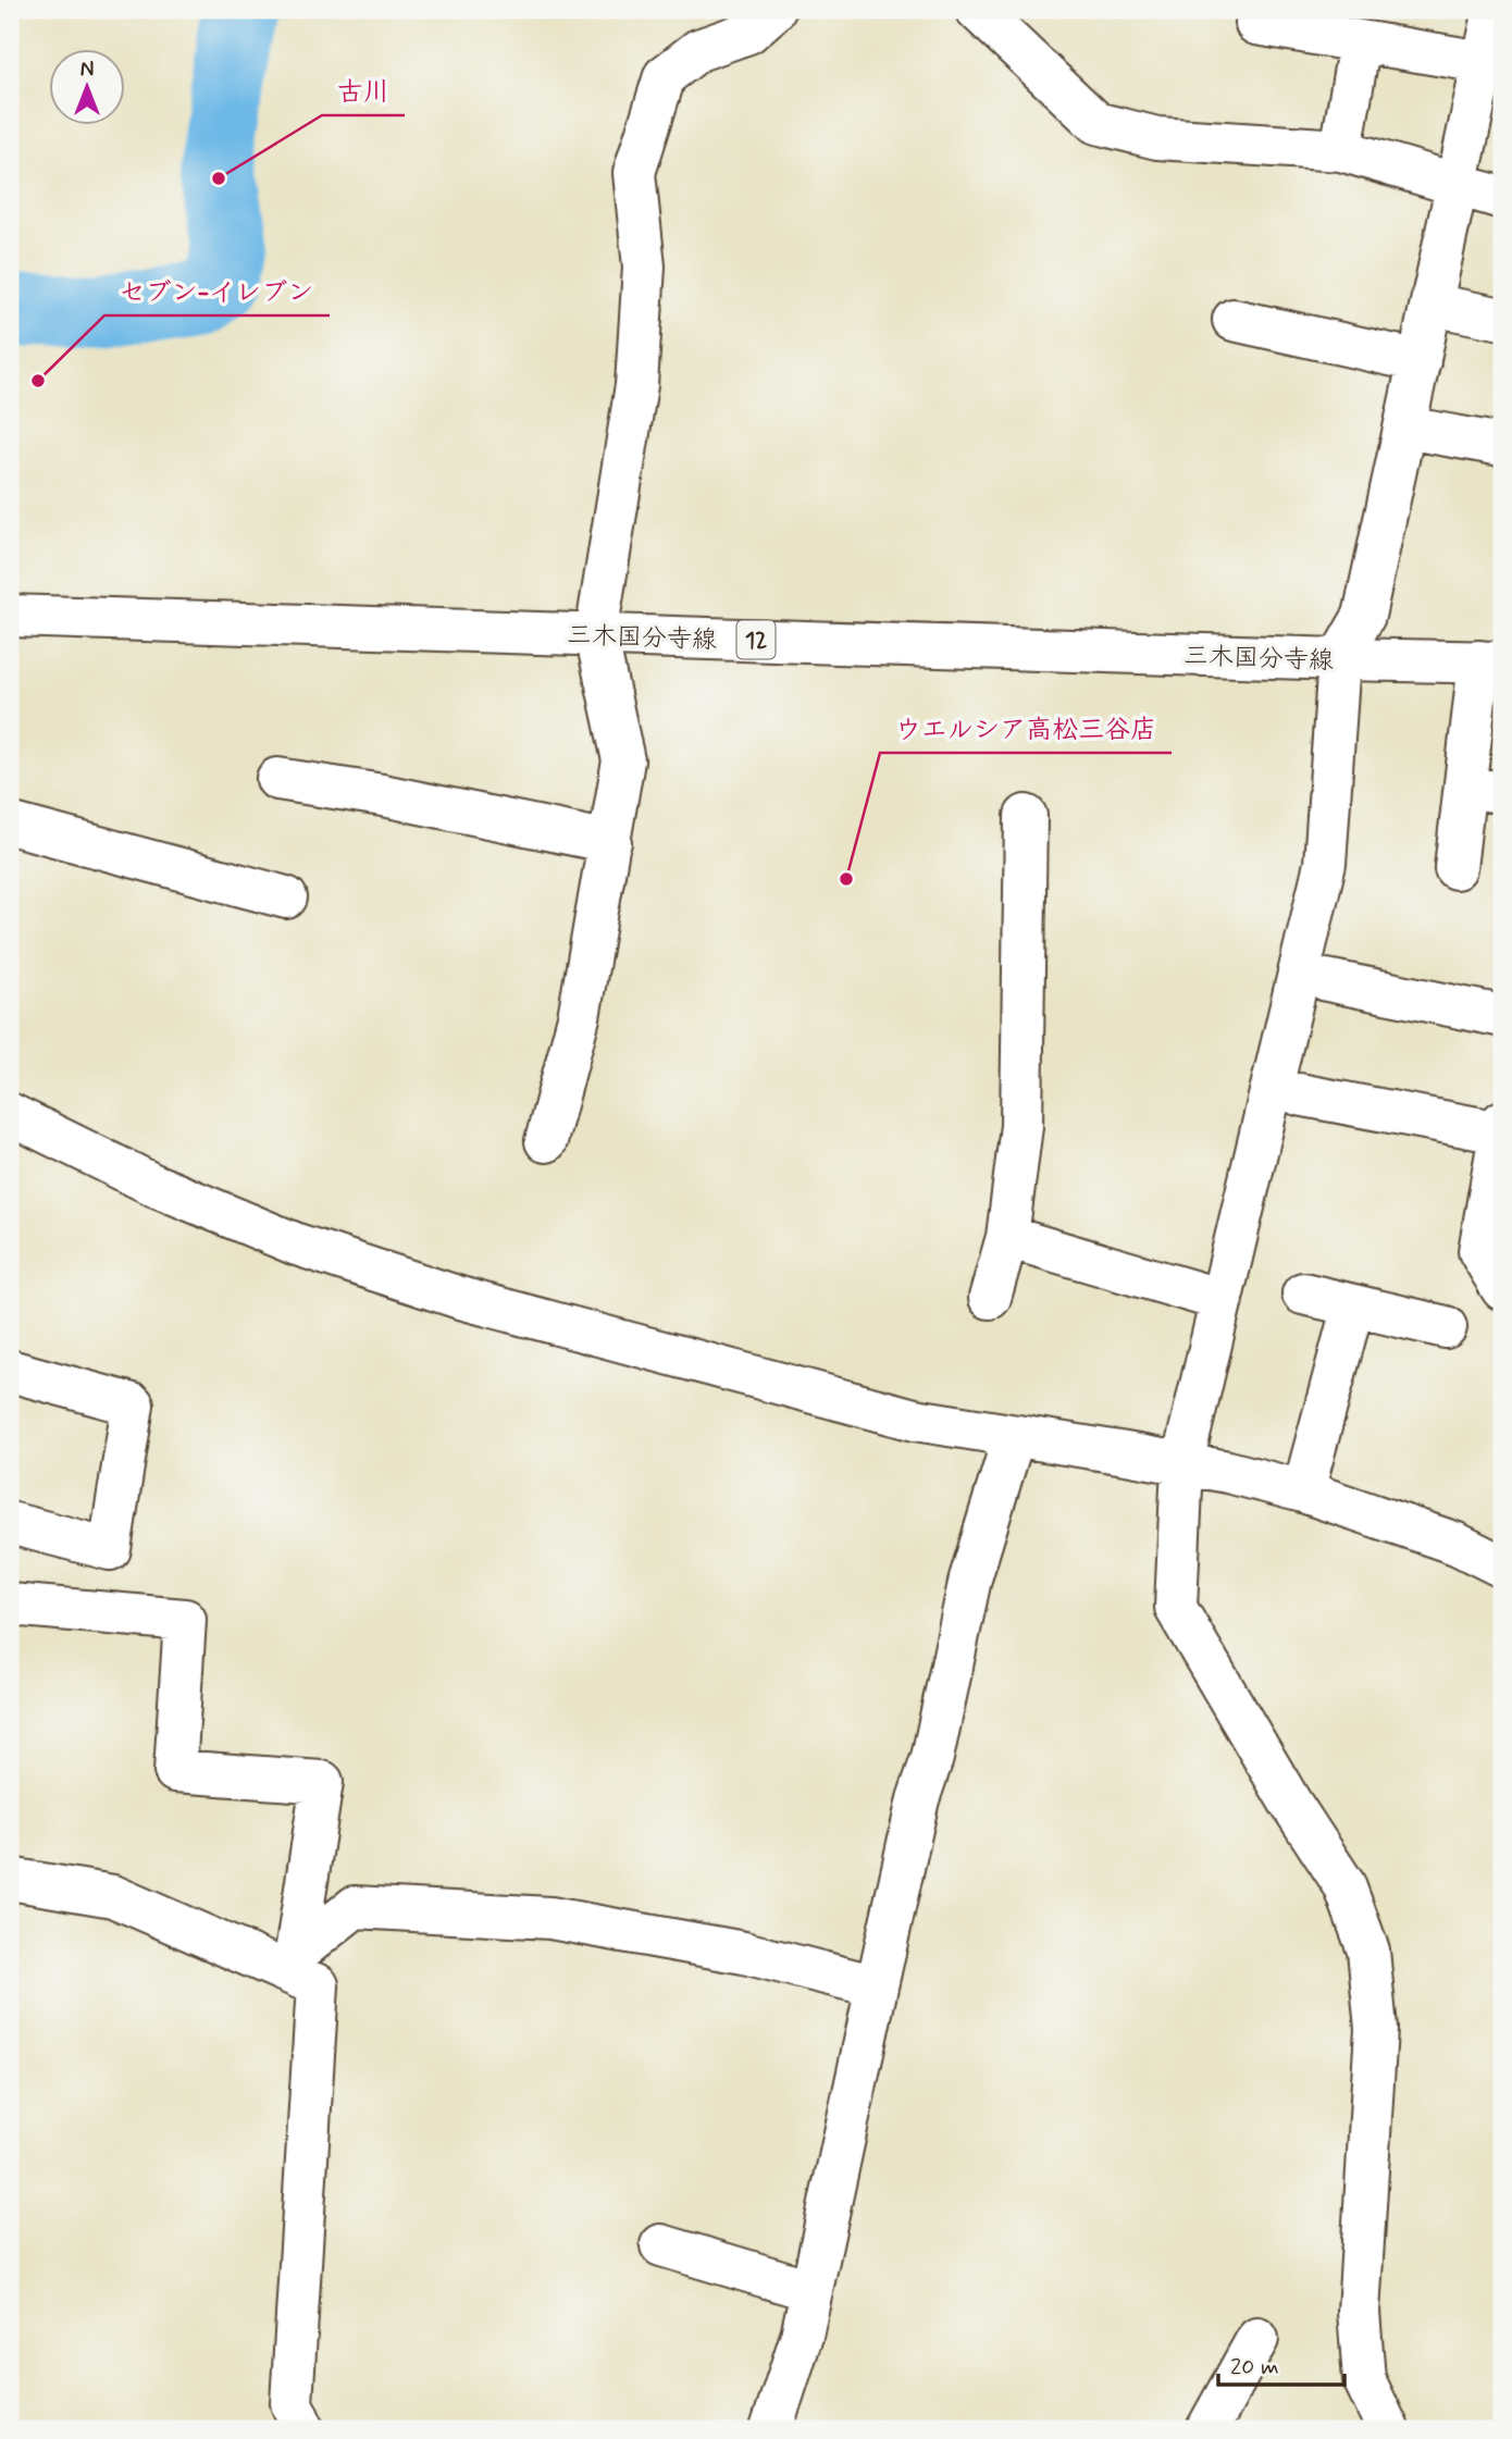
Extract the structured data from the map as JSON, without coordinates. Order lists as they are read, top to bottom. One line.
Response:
{"streets":{"street":["三木国分寺線","12"]},"places":["古川","セブン-イレブン","ウエルシア高松三谷店"],"scale_bar":"20 m","north":"top"}
